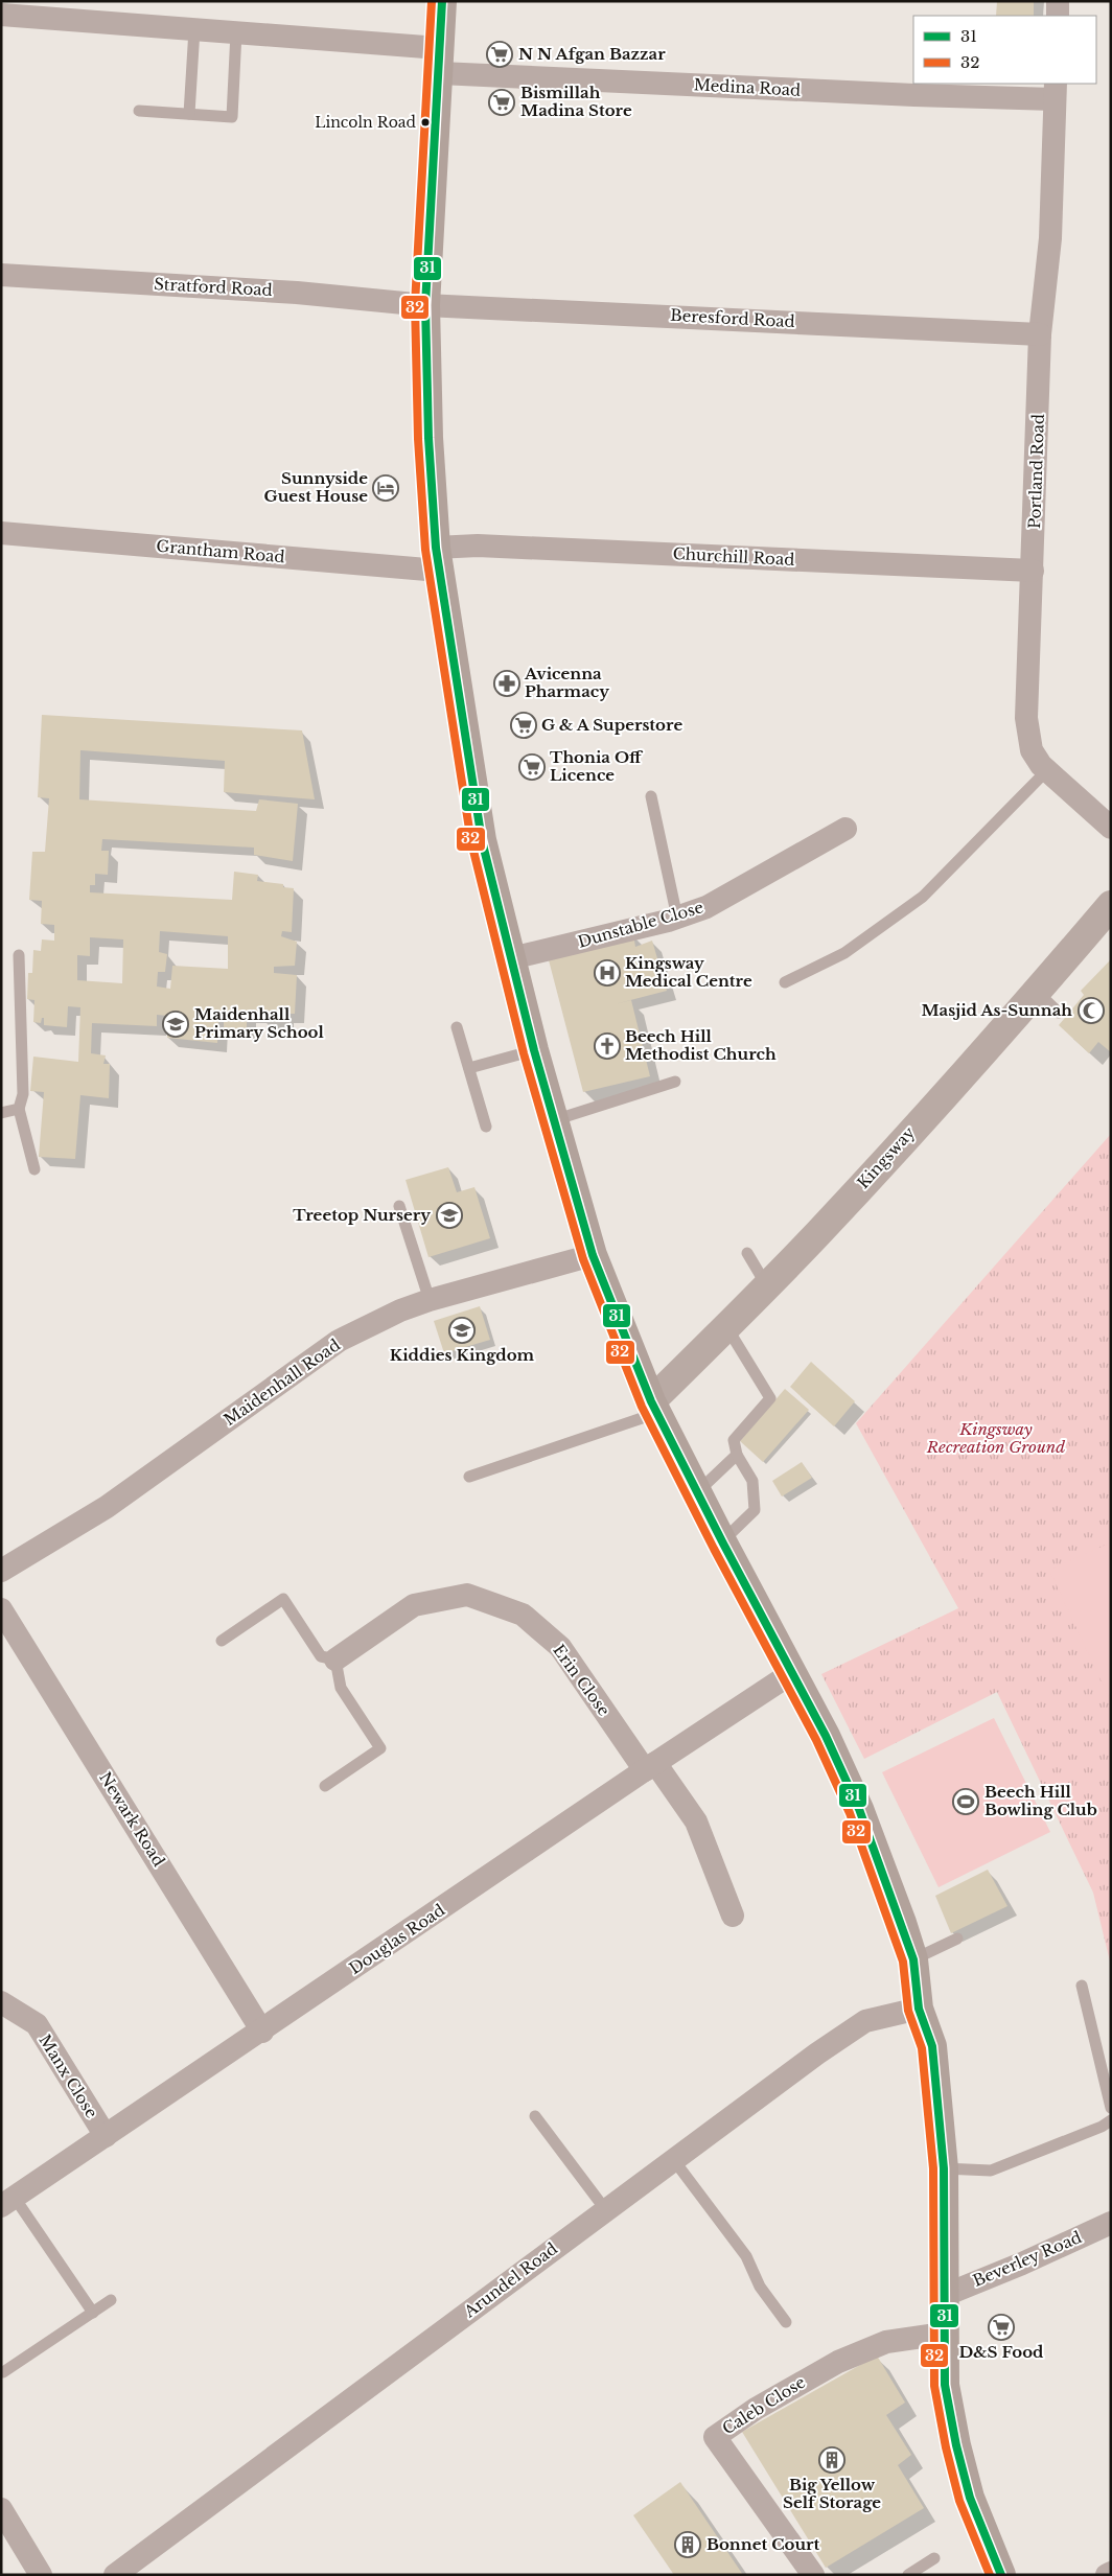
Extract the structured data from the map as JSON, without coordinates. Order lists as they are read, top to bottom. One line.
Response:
{"streets":{"street":["Medina Road","Stratford Road","Beresford Road","Portland Road","Grantham Road","Churchill Road","Dunstable Close","Kingsway","Maidenhall Road","Erin Close","Newark Road","Douglas Road","Manx Close","Beverley Road","Arundel Road","Caleb Close"]},"crossings":[["Medina Road","Portland Road"],["Stratford Road","Beresford Road"],["Beresford Road","Portland Road"],["Portland Road","Churchill Road"],["Grantham Road","Churchill Road"],["Erin Close","Douglas Road"],["Newark Road","Douglas Road"],["Douglas Road","Manx Close"]],"parks":["Kingsway Recreation Ground"],"places":{"supermarket":["N N Afgan Bazzar","Bismillah Madina Store","G & A Superstore","Thonia Off Licence","D&S Food"],"other":["Lincoln Road"],"hotel":["Sunnyside Guest House"],"pharmacy":["Avicenna Pharmacy"],"hospital":["Kingsway Medical Centre"],"mosque":["Masjid As-Sunnah"],"school or university":["Maidenhall Primary School","Treetop Nursery","Kiddies Kingdom"],"church":["Beech Hill Methodist Church"],"sports":["Beech Hill Bowling Club"],"building":["Big Yellow Self Storage","Bonnet Court"]},"lines":["transit line 31","transit line 32"],"legend":["31","32"]}
